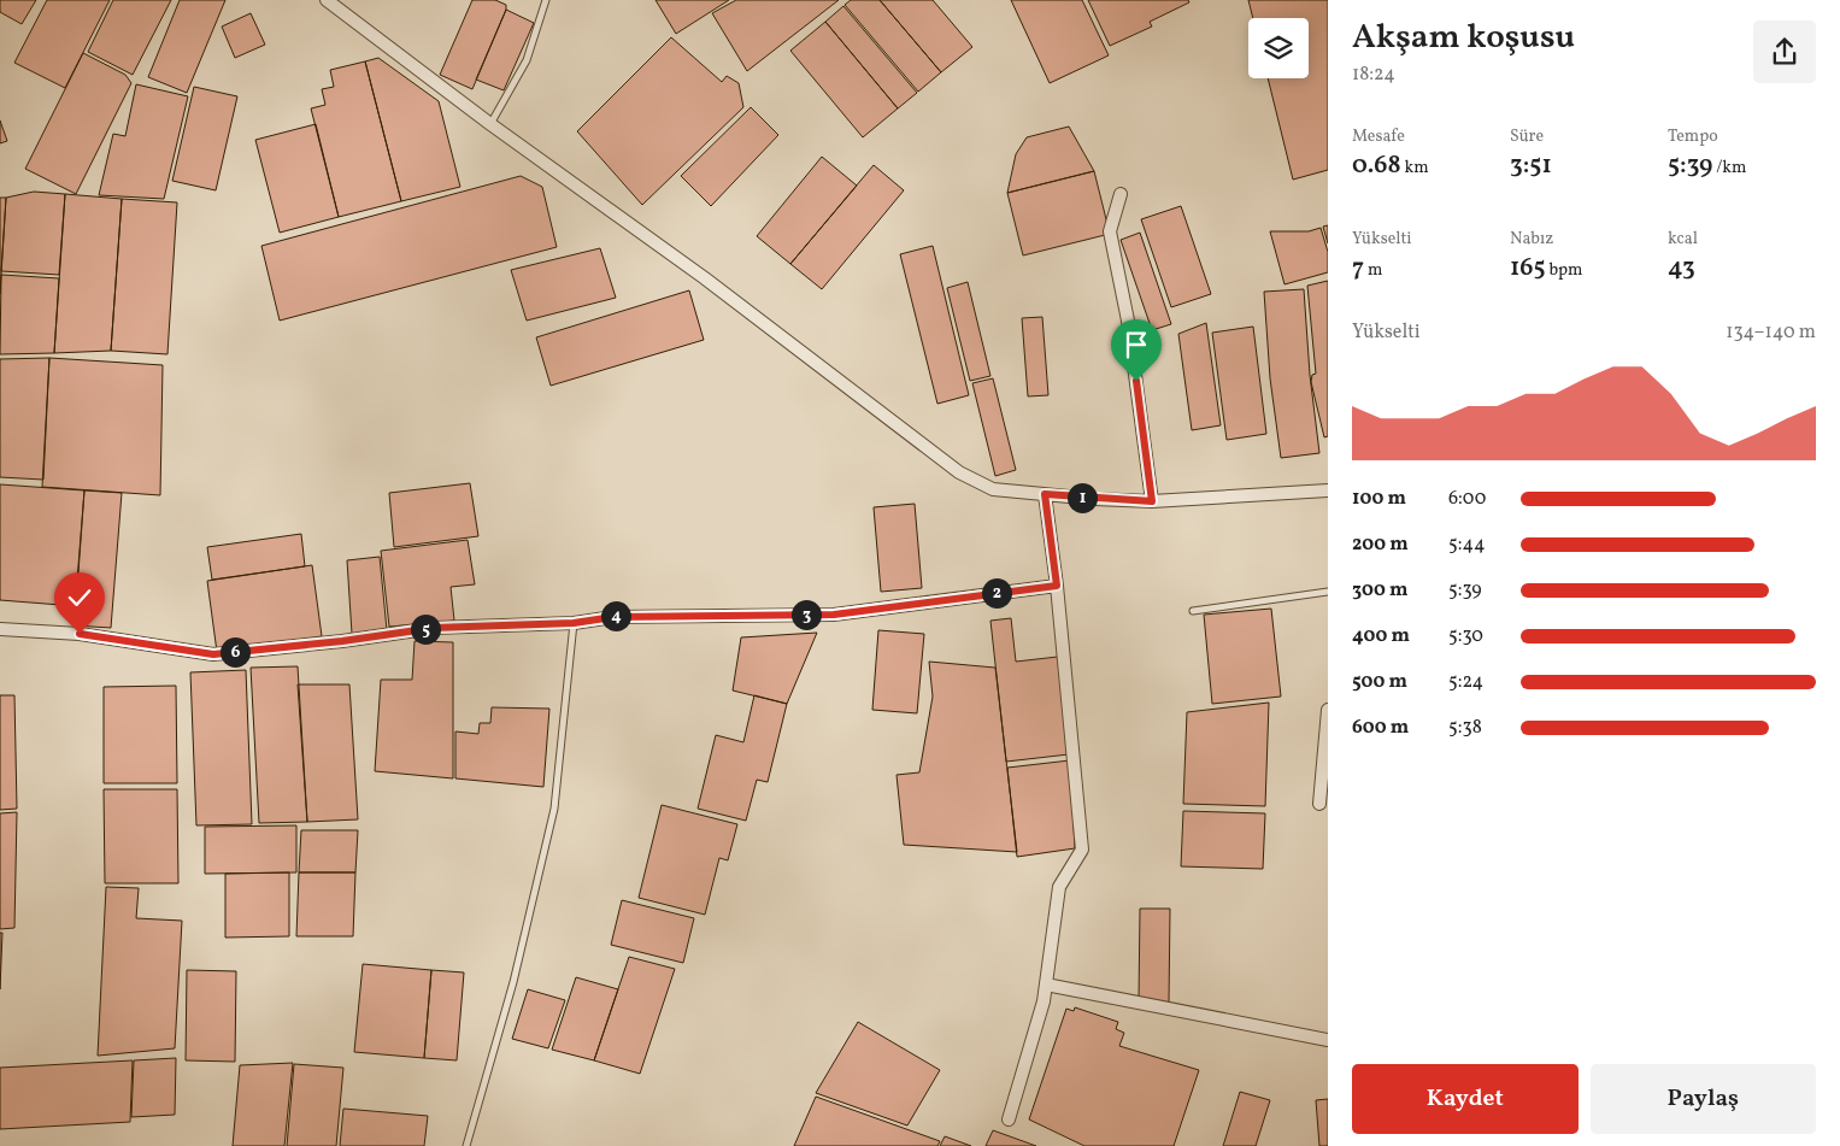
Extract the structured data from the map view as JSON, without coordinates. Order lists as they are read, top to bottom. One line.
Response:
{"page":{"heading":["Akşam koşusu","18:24"],"stats":[["Mesafe","0.68 km"],["Süre","3:51"],["Tempo","5:39 /km"],["Yükselti","7 m"],["Nabız","165 bpm"],["kcal","43"]],"chart":["Yükselti","134–140 m"],"list":[{"name":"100 m","note":"6:00"},{"name":"200 m","note":"5:44"},{"name":"300 m","note":"5:39"},{"name":"400 m","note":"5:30"},{"name":"500 m","note":"5:24"},{"name":"600 m","note":"5:38"}],"pins":["1","2","3","4","5","6"],"buttons":["Kaydet","Paylaş"]}}
